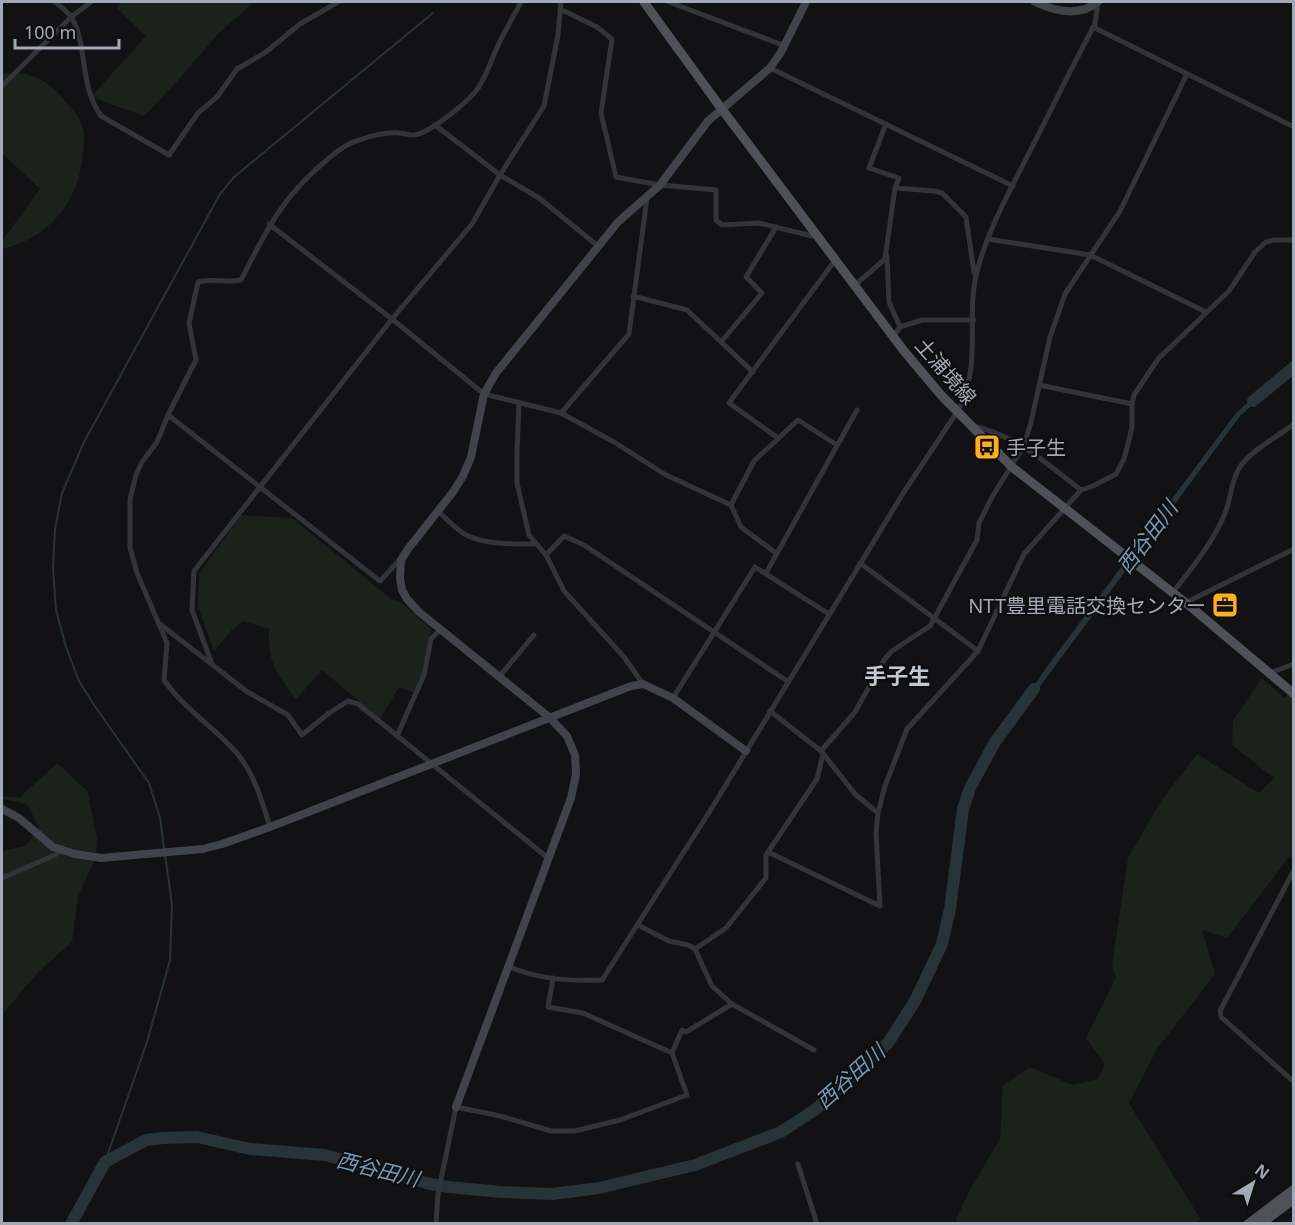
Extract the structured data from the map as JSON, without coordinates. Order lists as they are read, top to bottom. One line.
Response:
{"streets":{"main road":["土浦境線"]},"districts":["手子生"],"water":["西谷田川"],"places":{"bus stop":["手子生"],"office":["NTT豊里電話交換センター"]},"scale_bar":"100 m","north":"top right"}
